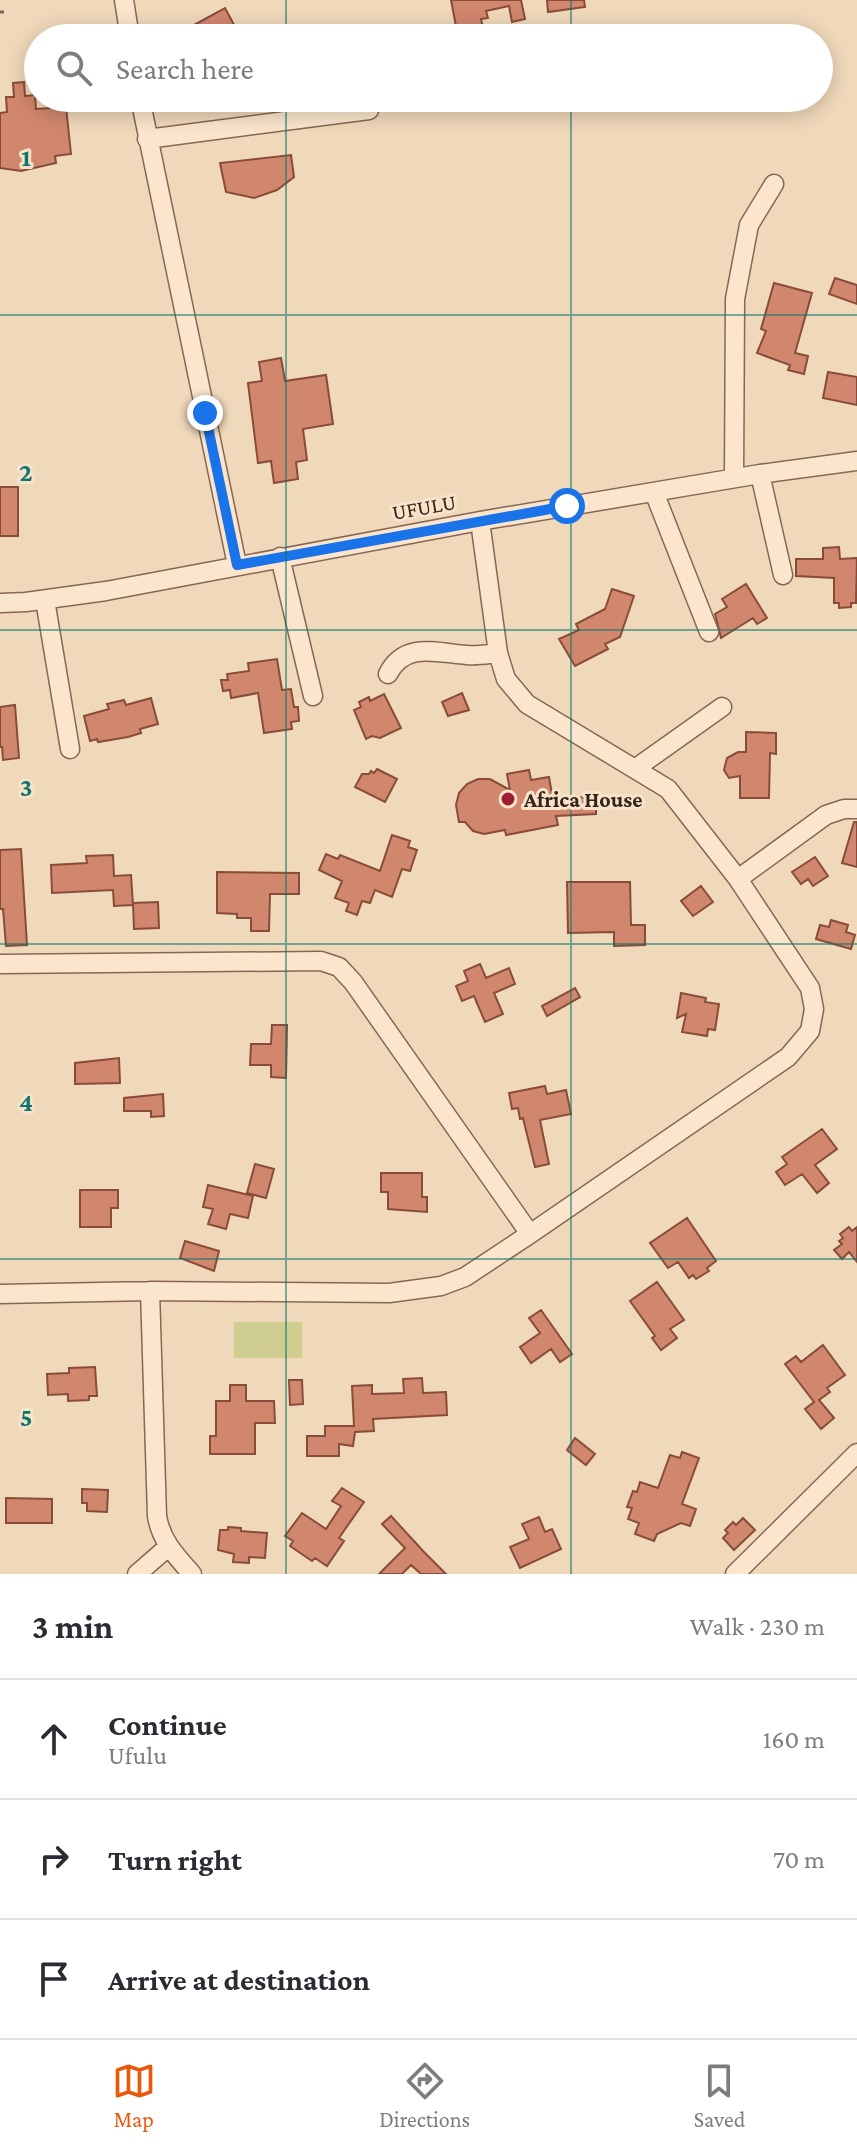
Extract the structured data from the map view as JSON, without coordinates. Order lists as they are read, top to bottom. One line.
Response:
{"streets":{"street":["UFULU"]},"places":["Africa House"],"page":{"search":"Search here","heading":["3 min","Walk · 230 m"],"list":[["Continue","Ufulu","160 m"],["Turn right","70 m"],"Arrive at destination"],"nav":["Map","Directions","Saved"]},"grid":{"rows":["1","2","3","4","5"]}}
